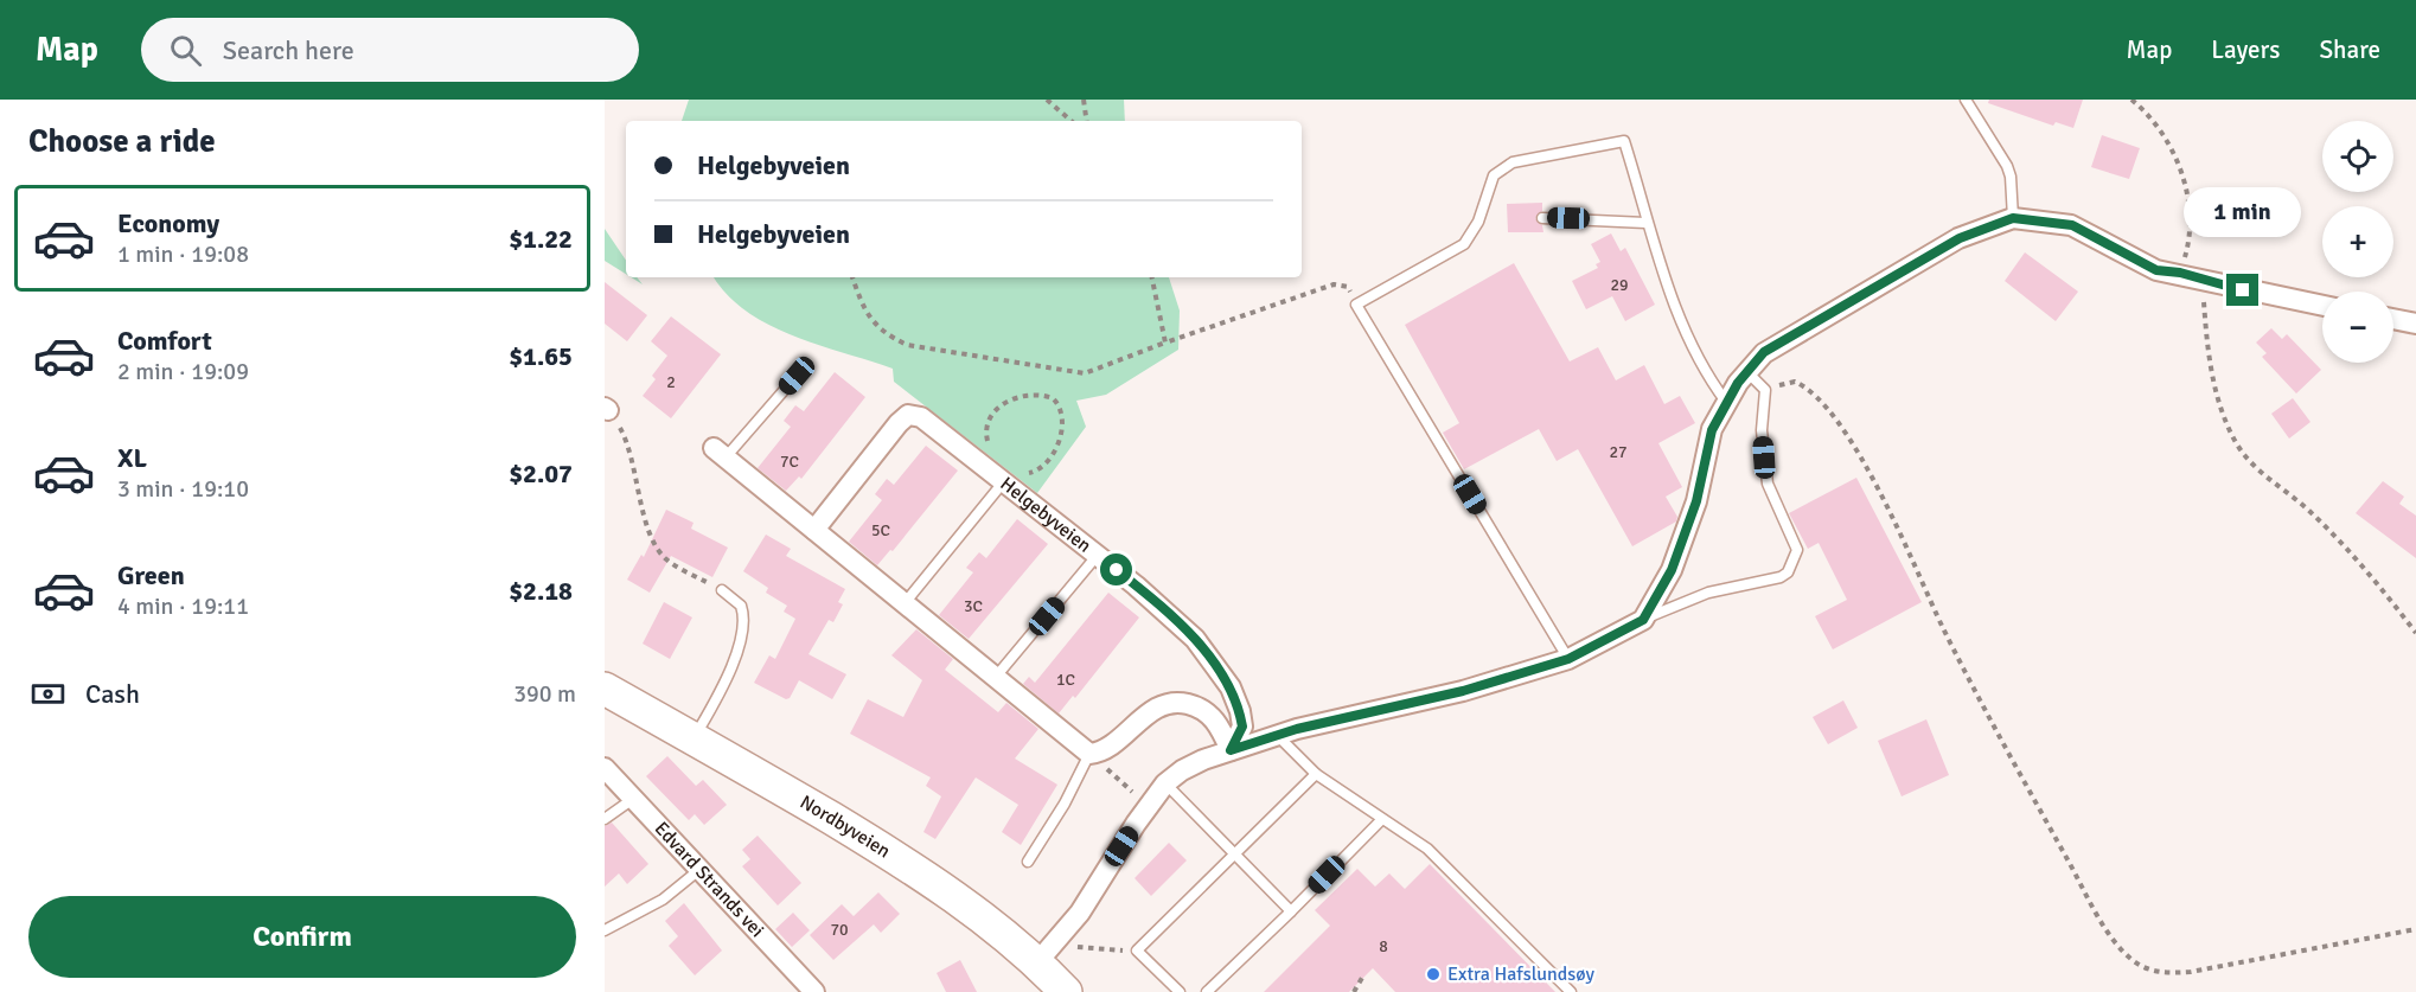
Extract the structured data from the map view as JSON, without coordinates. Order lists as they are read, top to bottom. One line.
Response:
{"streets":{"main road":["Nordbyveien"],"street":["Helgebyveien","Edvard Strands vei"]},"places":["Extra Hafslundsøy"],"house_numbers":["29","2","27","7C","5C","3C","1C","70","8"],"page":{"header":"Map","search":"Search here","nav":["Map","Layers","Share"],"heading":"Choose a ride","map_buttons":["+","−"],"banner":["Helgebyveien","Helgebyveien"],"list":[{"name":"Economy","note":"1 min · 19:08","value":"$1.22"},{"name":"Comfort","note":"2 min · 19:09","value":"$1.65"},{"name":"XL","note":"3 min · 19:10","value":"$2.07"},{"name":"Green","note":"4 min · 19:11","value":"$2.18"}],"bubble":"1 min","pay":["Cash","390 m"],"buttons":"Confirm"}}
